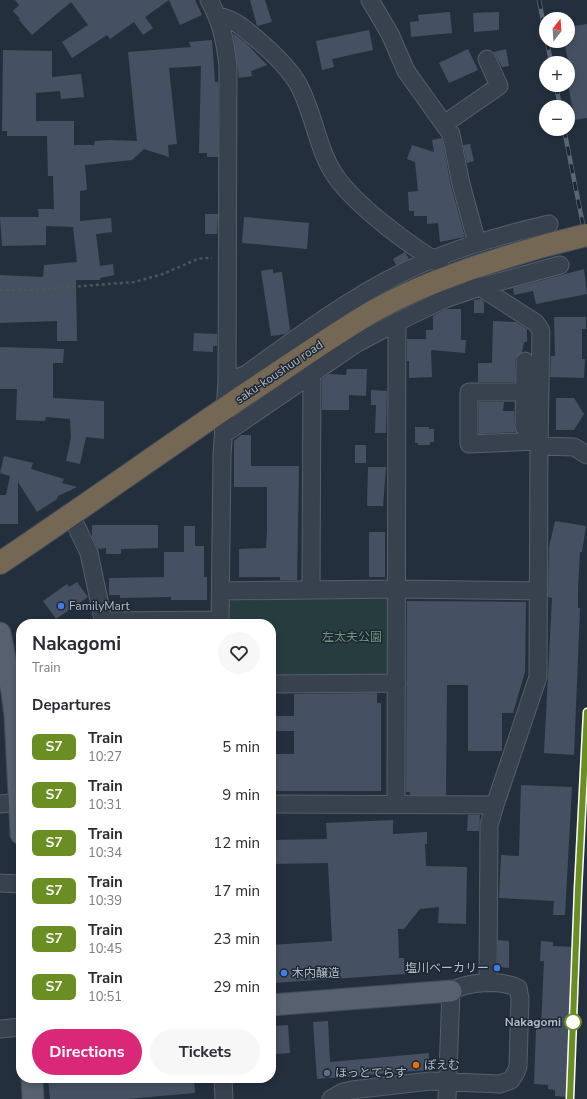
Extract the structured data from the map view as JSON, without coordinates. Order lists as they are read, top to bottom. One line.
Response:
{"streets":{"highway":["saku-koushuu road"]},"parks":["左太夫公園"],"places":["FamilyMart","塩川ベーカリー","木内醸造","Nakagomi","ぽえむ","ほっとてらす"],"north":"top","page":{"map_buttons":["+","−"],"heading":[["Nakagomi","Train"],"Departures"],"list":[{"mark":"S7","name":"Train","note":"10:27","value":"5 min"},{"mark":"S7","name":"Train","note":"10:31","value":"9 min"},{"mark":"S7","name":"Train","note":"10:34","value":"12 min"},{"mark":"S7","name":"Train","note":"10:39","value":"17 min"},{"mark":"S7","name":"Train","note":"10:45","value":"23 min"},{"mark":"S7","name":"Train","note":"10:51","value":"29 min"}],"buttons":["Directions","Tickets"]}}
